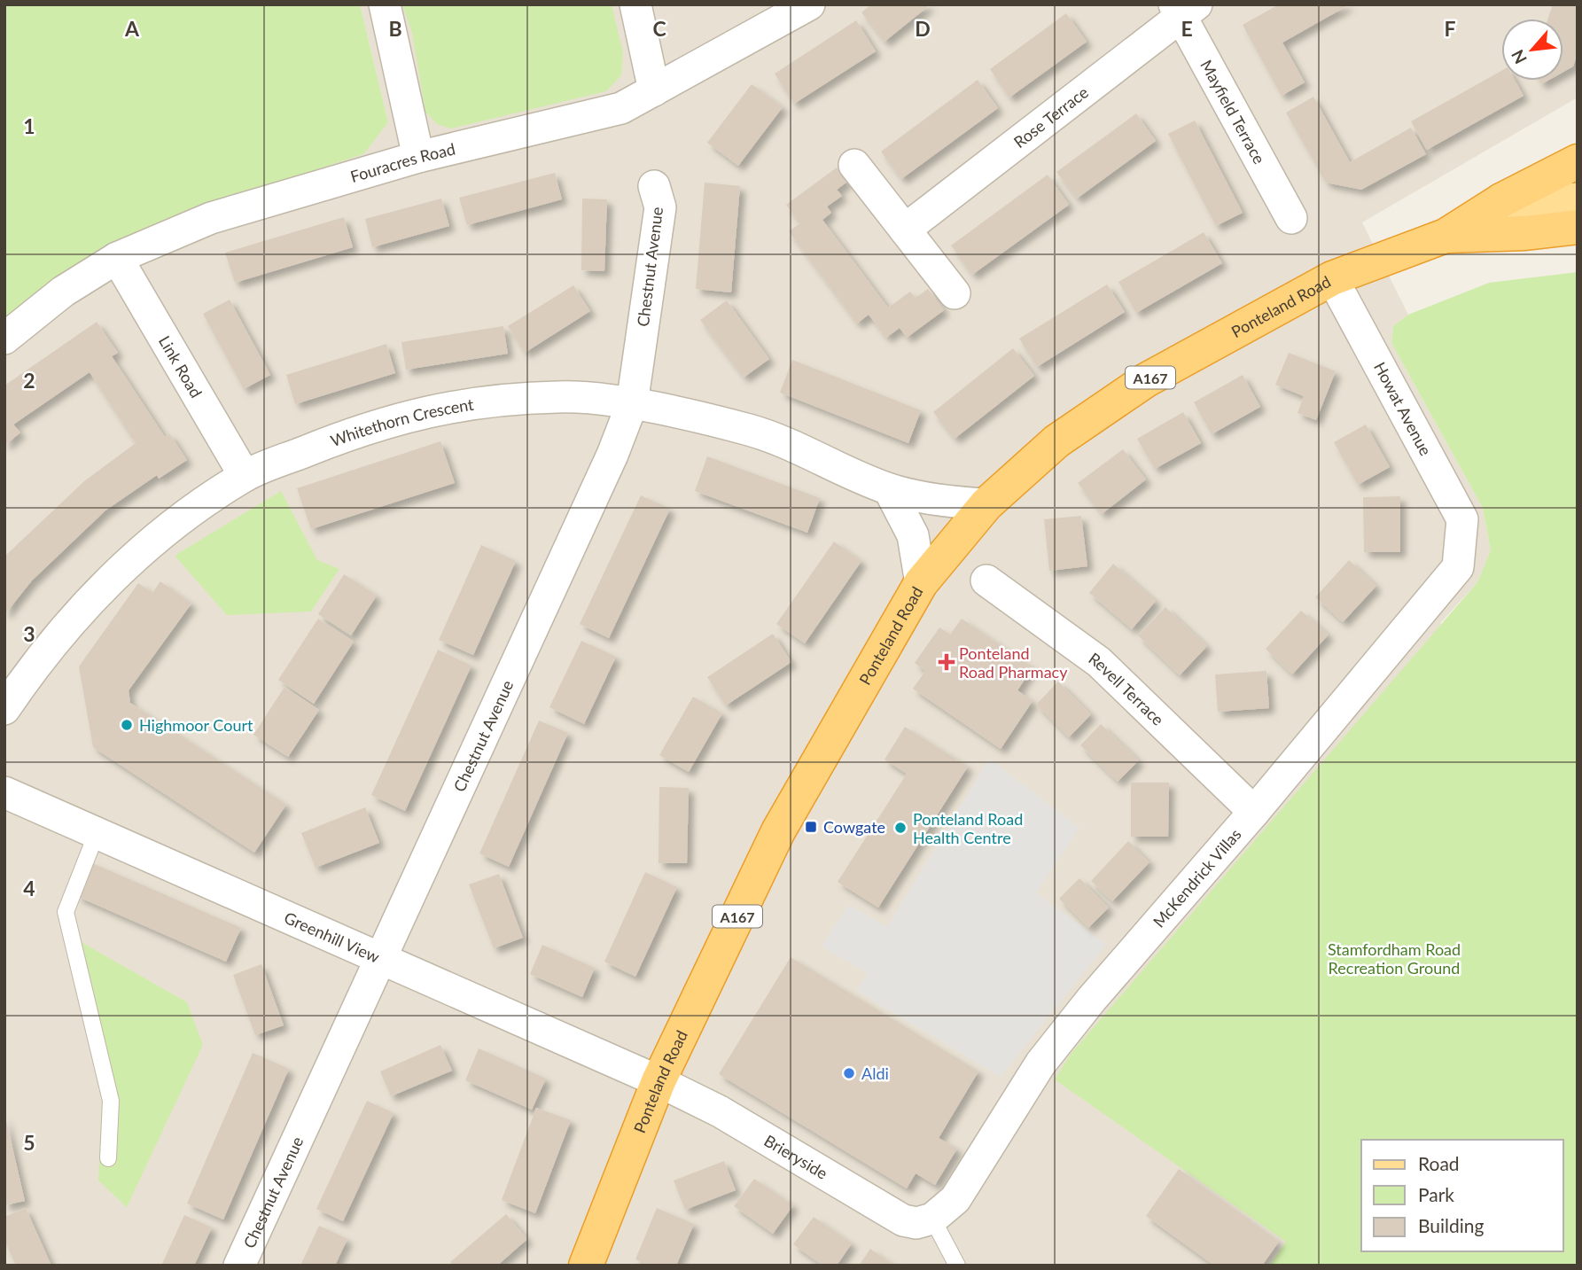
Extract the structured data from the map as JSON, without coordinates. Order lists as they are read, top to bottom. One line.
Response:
{"streets":{"highway":["Ponteland Road","A167"],"street":["Mayfield Terrace","Rose Terrace","Fouracres Road","Chestnut Avenue","Link Road","Howat Avenue","Whitethorn Crescent","Revell Terrace","McKendrick Villas","Greenhill View","Brieryside"]},"crossings":[["Mayfield Terrace","Rose Terrace"],["Fouracres Road","Link Road"],["Chestnut Avenue","Whitethorn Crescent"],["Chestnut Avenue","Greenhill View"],["Ponteland Road","Howat Avenue"],["Ponteland Road","Whitethorn Crescent"],["Ponteland Road","Greenhill View"],["Ponteland Road","Brieryside"],["Link Road","Whitethorn Crescent"],["Howat Avenue","McKendrick Villas"],["Revell Terrace","McKendrick Villas"],["McKendrick Villas","Brieryside"],["Greenhill View","Brieryside"]],"parks":["Stamfordham Road Recreation Ground"],"places":{"health":["Ponteland Road Pharmacy"],"other":["Highmoor Court","Ponteland Road Health Centre","Aldi"],"transit":["Cowgate"]},"legend":["Road","Park","Building"],"north":"bottom left","grid":{"columns":["A","B","C","D","E","F"],"rows":["1","2","3","4","5"]}}
